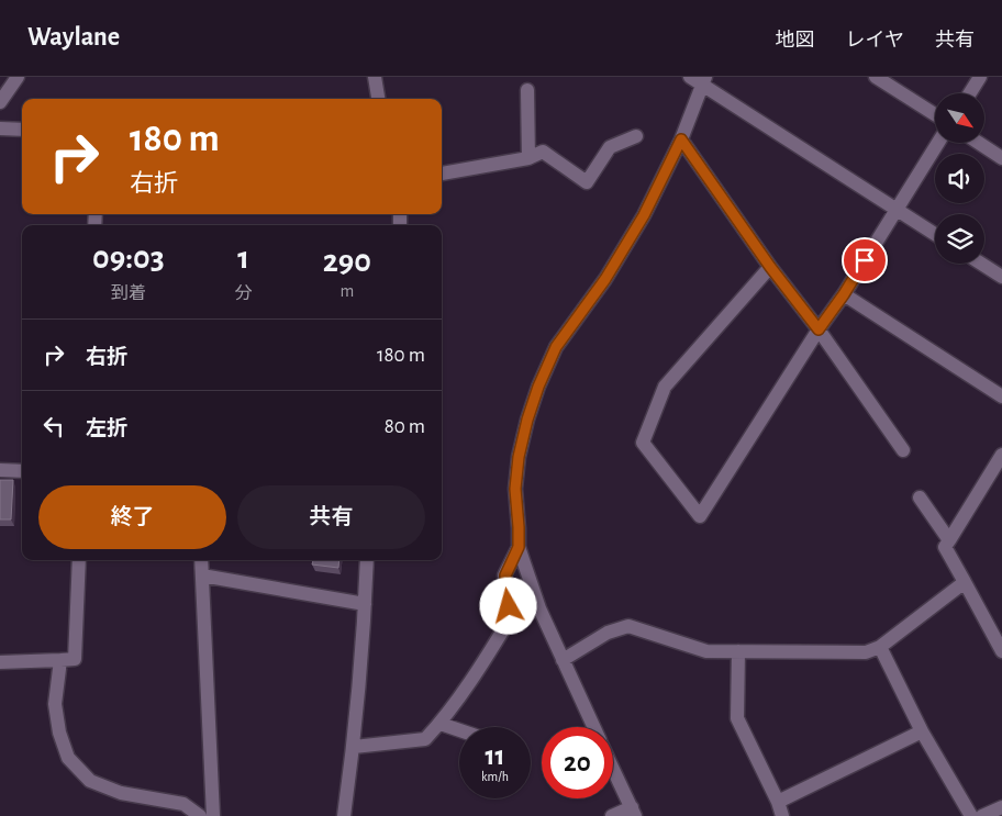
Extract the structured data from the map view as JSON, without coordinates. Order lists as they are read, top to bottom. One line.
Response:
{"north":"bottom right","page":{"header":"Waylane","nav":["地図","レイヤ","共有"],"turn":["180 m","右折"],"eta":["09:03","到着","1","分","290","m"],"list":[{"name":"右折","value":"180 m"},{"name":"左折","value":"80 m"}],"buttons":["終了","共有"],"speed":"11 km/h","limit":"20"}}
